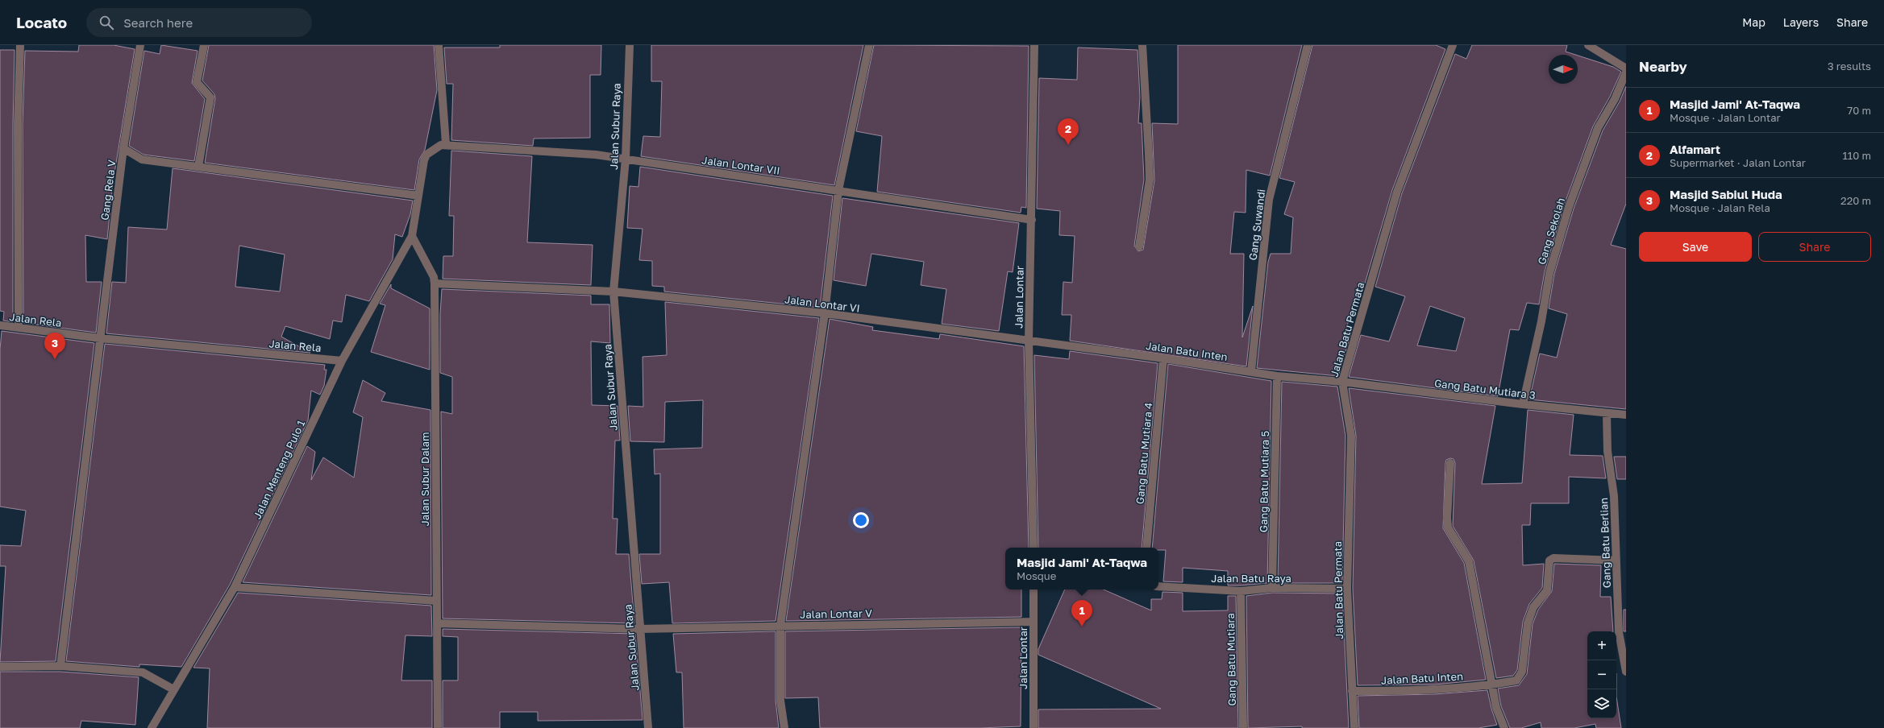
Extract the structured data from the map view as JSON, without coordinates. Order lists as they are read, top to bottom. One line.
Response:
{"streets":{"street":["Jalan Subur Raya","Jalan Lontar VII","Gang Rela V","Gang Suwandi","Gang Sekolah","Jalan Lontar","Jalan Lontar VI","Jalan Rela","Jalan Batu Permata","Jalan Batu Inten","Gang Batu Mutiara 3","Gang Batu Mutiara 4","Jalan Menteng Pulo 1","Jalan Subur Dalam","Gang Batu Mutiara 5","Gang Batu Berlian","Jalan Batu Raya","Jalan Lontar V","Gang Batu Mutiara"]},"crossings":[["Jalan Subur Raya","Jalan Lontar VII"],["Jalan Subur Raya","Jalan Lontar VI"],["Jalan Subur Raya","Jalan Lontar V"],["Jalan Lontar VII","Jalan Lontar"],["Gang Rela V","Jalan Rela"],["Gang Suwandi","Jalan Batu Inten"],["Gang Sekolah","Gang Batu Mutiara 3"],["Jalan Lontar","Jalan Lontar VI"],["Jalan Lontar","Jalan Batu Inten"],["Jalan Lontar","Jalan Lontar V"],["Jalan Lontar VI","Jalan Batu Inten"],["Jalan Lontar VI","Jalan Subur Dalam"],["Jalan Rela","Jalan Menteng Pulo 1"],["Jalan Batu Permata","Jalan Batu Inten"],["Jalan Batu Permata","Gang Batu Mutiara 3"],["Jalan Batu Permata","Jalan Batu Raya"],["Jalan Batu Inten","Gang Batu Mutiara 3"],["Jalan Batu Inten","Gang Batu Mutiara 4"],["Jalan Batu Inten","Gang Batu Mutiara 5"],["Jalan Batu Inten","Gang Batu Berlian"],["Gang Batu Mutiara 3","Gang Batu Berlian"],["Jalan Subur Dalam","Jalan Lontar V"],["Gang Batu Mutiara 5","Jalan Batu Raya"],["Jalan Batu Raya","Gang Batu Mutiara"]],"north":"right","page":{"header":"Locato","search":"Search here","nav":["Map","Layers","Share"],"heading":["Nearby","3 results"],"list":[{"mark":"1","name":"Masjid Jami' At-Taqwa","note":"Mosque · Jalan Lontar","value":"70 m"},{"mark":"2","name":"Alfamart","note":"Supermarket · Jalan Lontar","value":"110 m"},{"mark":"3","name":"Masjid Sabiul Huda","note":"Mosque · Jalan Rela","value":"220 m"}],"pins":["2","3","1"],"buttons":["Save","Share"],"popup":["Masjid Jami' At-Taqwa","Mosque"],"map_buttons":["+","−"]}}
